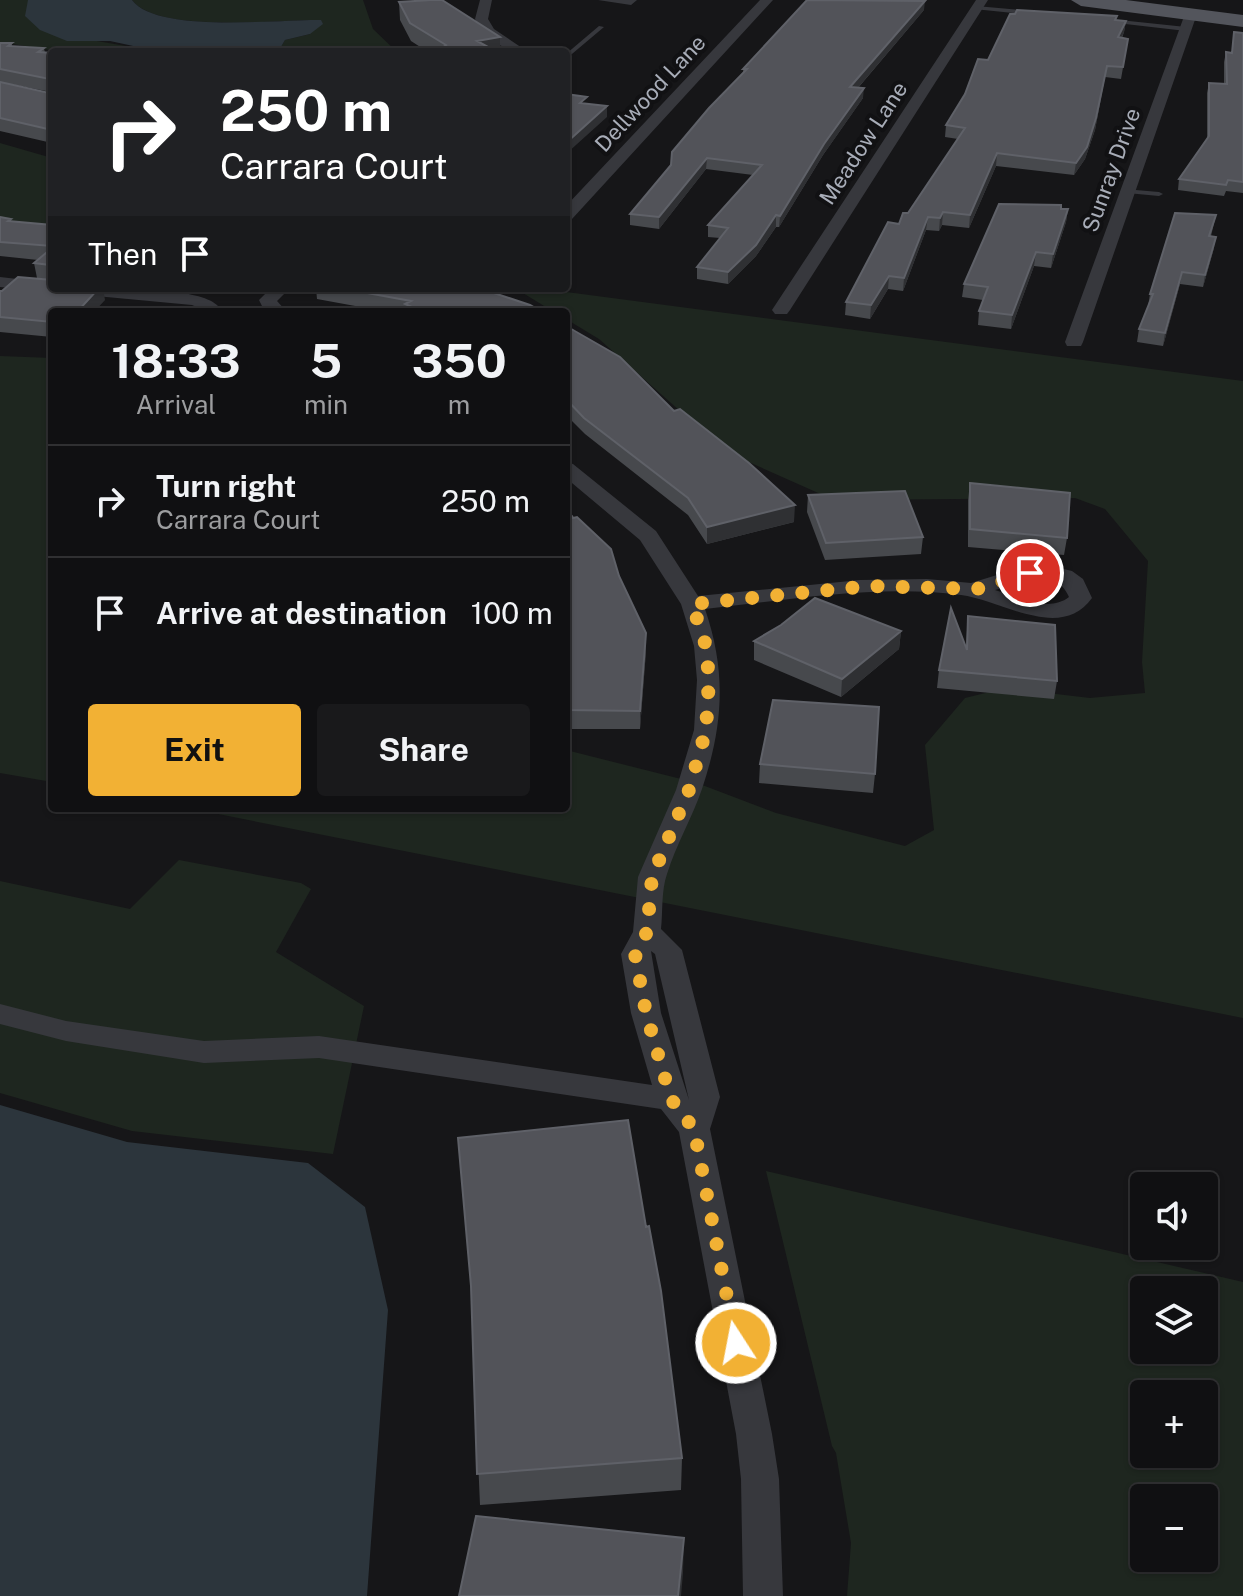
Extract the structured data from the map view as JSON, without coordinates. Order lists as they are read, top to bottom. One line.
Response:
{"streets":{"street":["Dellwood Lane","Meadow Lane","Sunray Drive"]},"page":{"turn":["250 m","Carrara Court"],"then":"Then","eta":["18:33","Arrival","5","min","350","m"],"list":[{"name":"Turn right","note":"Carrara Court","value":"250 m"},{"name":"Arrive at destination","value":"100 m"}],"buttons":["Exit","Share"],"map_buttons":["+","−"]}}
